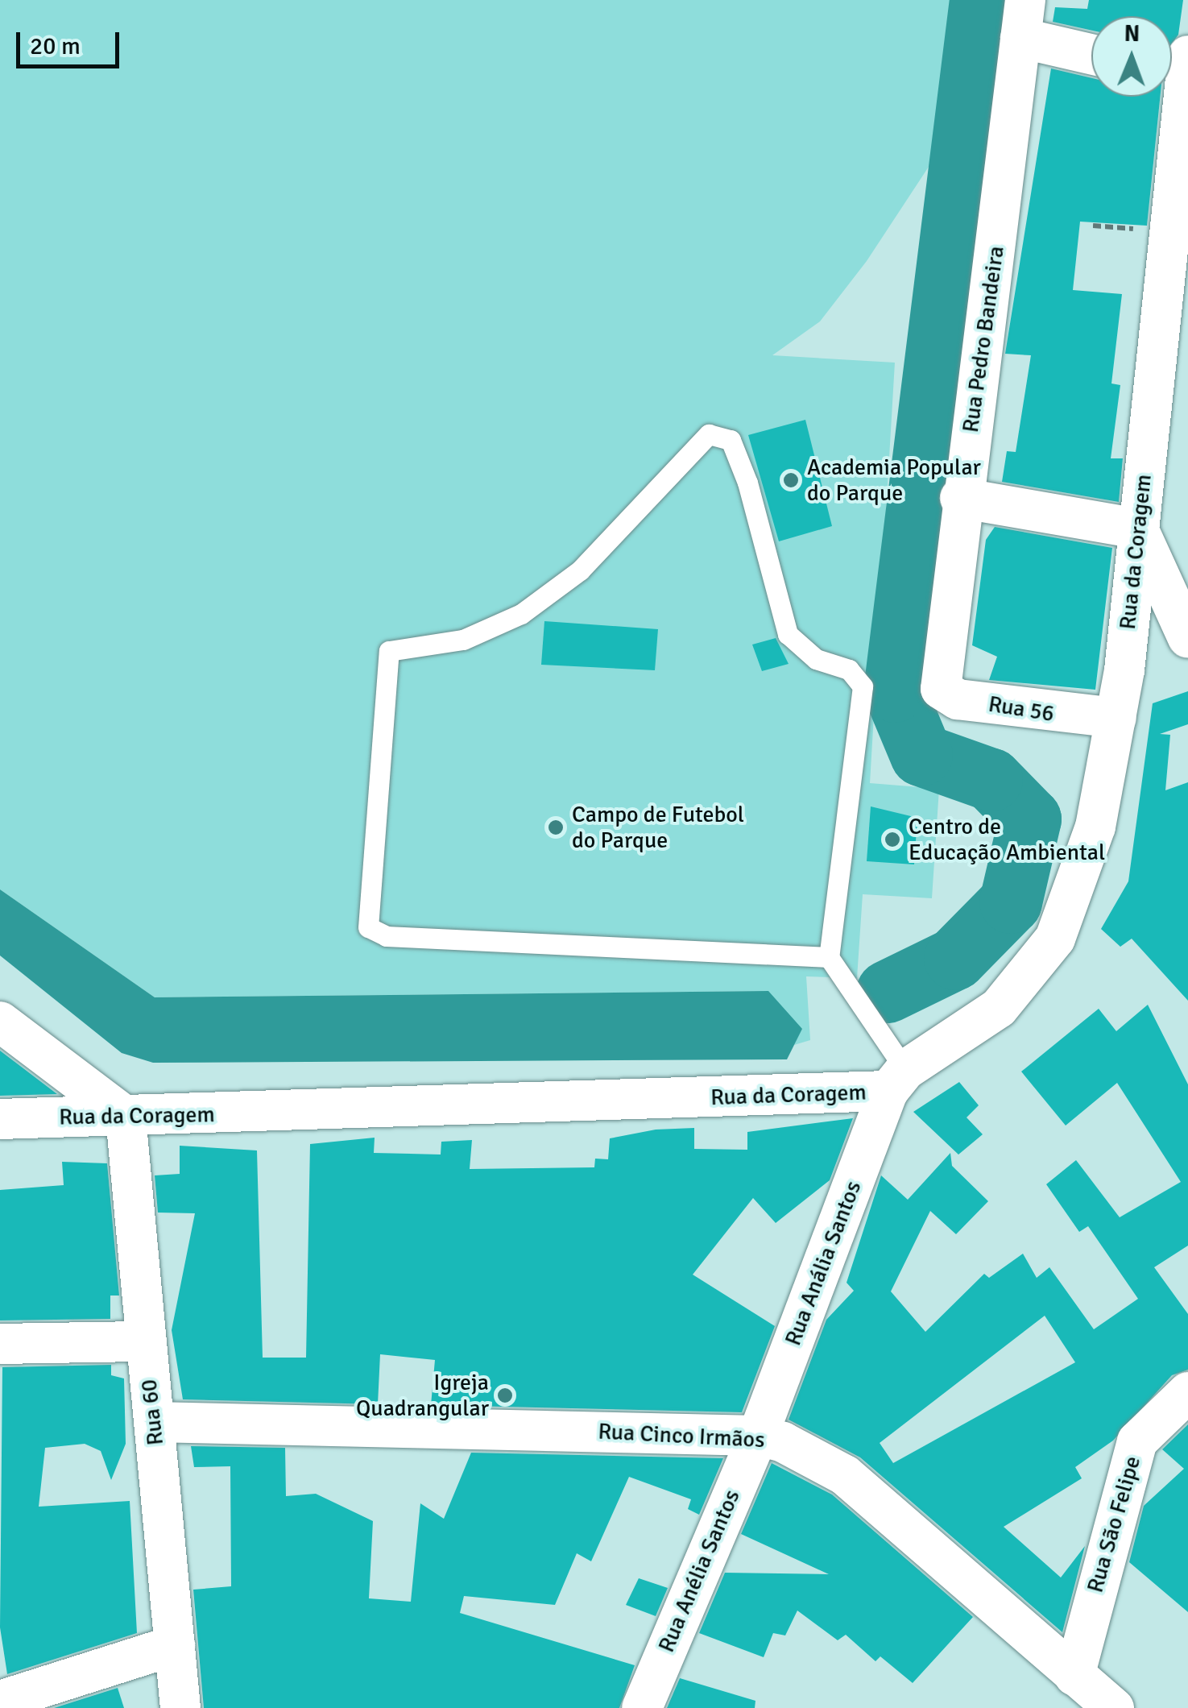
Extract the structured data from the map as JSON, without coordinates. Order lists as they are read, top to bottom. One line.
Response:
{"streets":{"street":["Rua Pedro Bandeira","Rua da Coragem","Rua 56","Rua Anália Santos","Rua 60","Rua Cinco Irmãos","Rua São Felipe","Rua Anélia Santos"]},"crossings":[["Rua Pedro Bandeira","Rua 56"],["Rua da Coragem","Rua 56"],["Rua da Coragem","Rua Anália Santos"],["Rua da Coragem","Rua 60"],["Rua Anália Santos","Rua Cinco Irmãos"],["Rua Anália Santos","Rua Anélia Santos"],["Rua 60","Rua Cinco Irmãos"],["Rua Cinco Irmãos","Rua São Felipe"],["Rua Cinco Irmãos","Rua Anélia Santos"]],"places":["Academia Popular do Parque","Campo de Futebol do Parque","Centro de Educação Ambiental","Igreja Quadrangular"],"scale_bar":"20 m","north":"top"}
